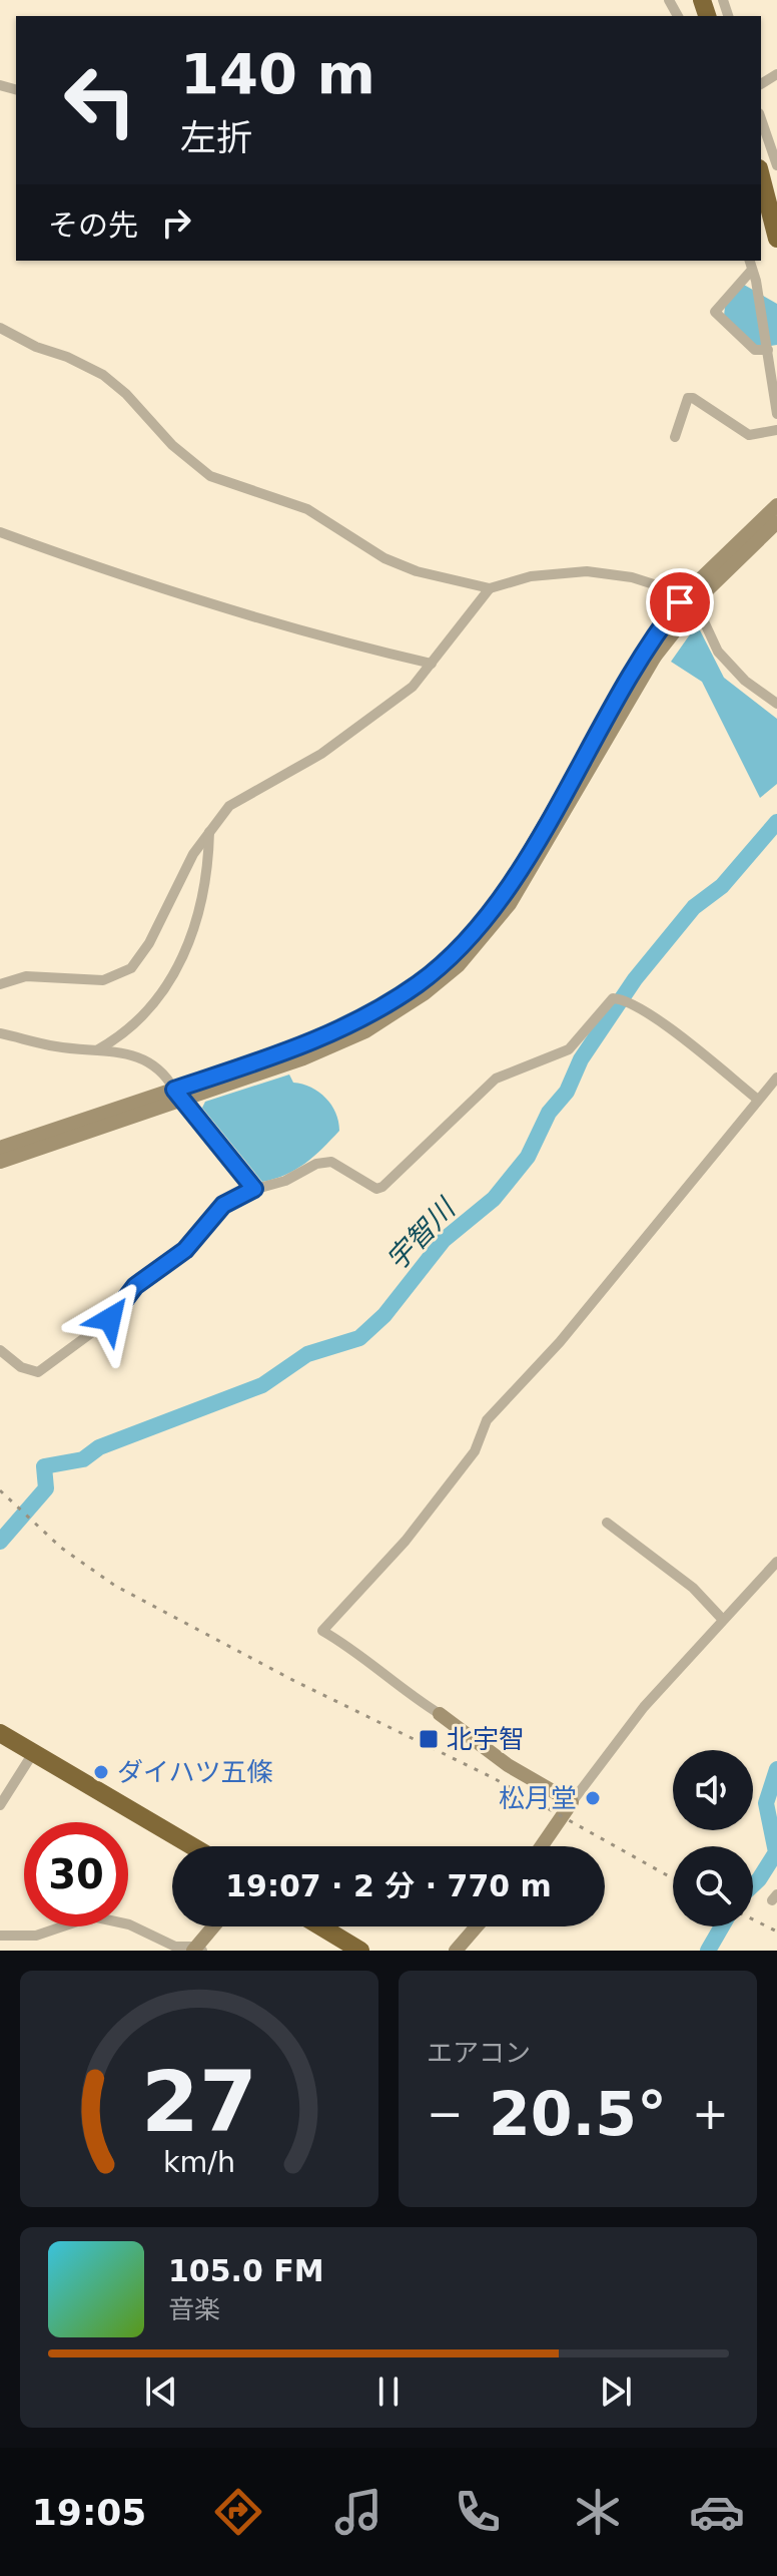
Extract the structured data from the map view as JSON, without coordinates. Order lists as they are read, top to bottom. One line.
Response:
{"water":["宇智川"],"places":{"transit":["北宇智"],"other":["ダイハツ五條","松月堂"]},"page":{"turn":["140 m","左折"],"then":"その先","limit":"30","trip":"19:07 · 2 分 · 770 m","tile":"エアコン","heat":["−","20.5°","+"],"song":["105.0 FM","音楽"],"tabs":"19:05","gauge":["27","km/h"]}}
